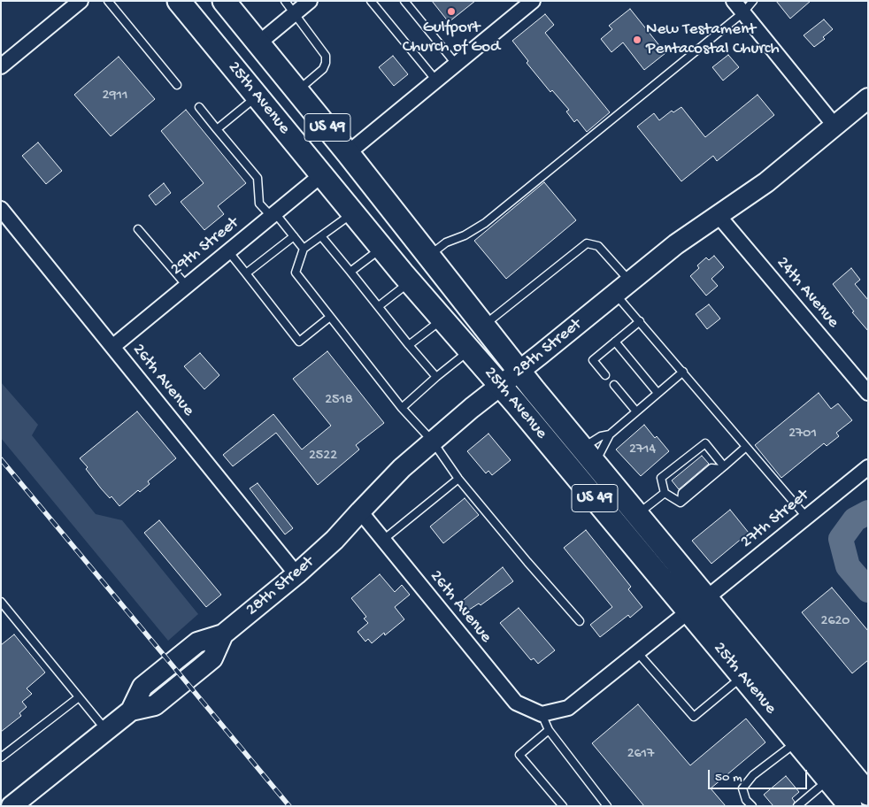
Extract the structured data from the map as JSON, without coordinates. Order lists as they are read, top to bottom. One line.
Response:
{"streets":{"main road":["25th Avenue","US 49","28th Street"],"street":["29th Street","24th Avenue","26th Avenue","27th Street"]},"crossings":[["25th Avenue","29th Street"],["25th Avenue","28th Street"],["25th Avenue","27th Street"],["29th Street","26th Avenue"],["24th Avenue","28th Street"],["28th Street","26th Avenue"],["26th Avenue","27th Street"]],"places":["Gulfport Church of God","New Testament Pentacostal Church"],"house_numbers":["2911","2518","2701","2714","2522","2620","2617"],"scale_bar":"50 m"}
